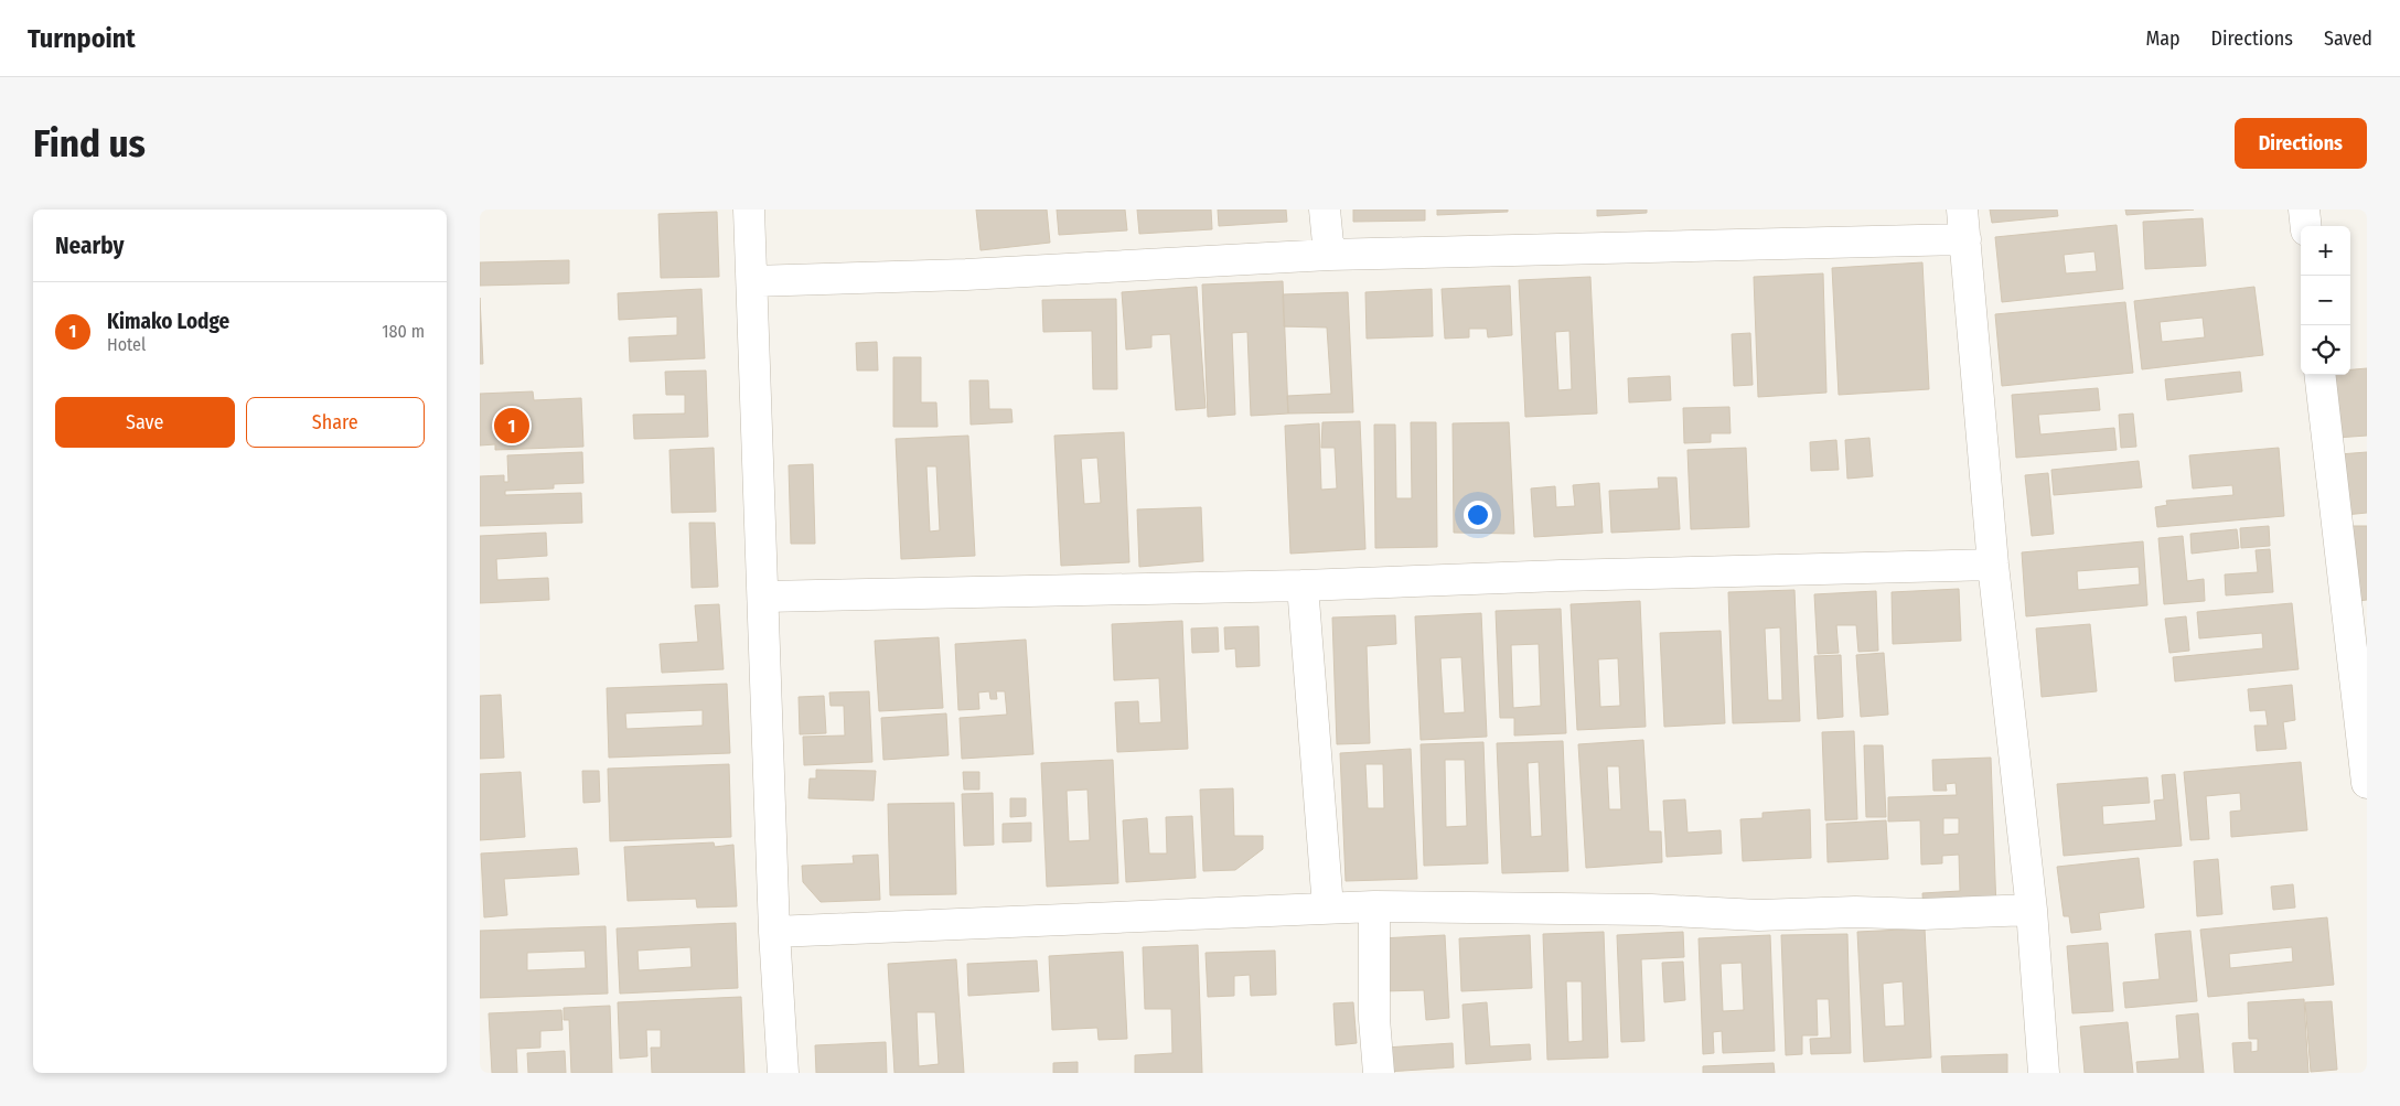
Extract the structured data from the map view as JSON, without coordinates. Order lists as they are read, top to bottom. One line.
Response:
{"page":{"header":"Turnpoint","nav":["Map","Directions","Saved"],"buttons":["Directions",["Save","Share"]],"title":"Find us","heading":"Nearby","map_buttons":["+","−"],"list":[{"mark":"1","name":"Kimako Lodge","note":"Hotel","value":"180 m"}],"pins":"1"}}
